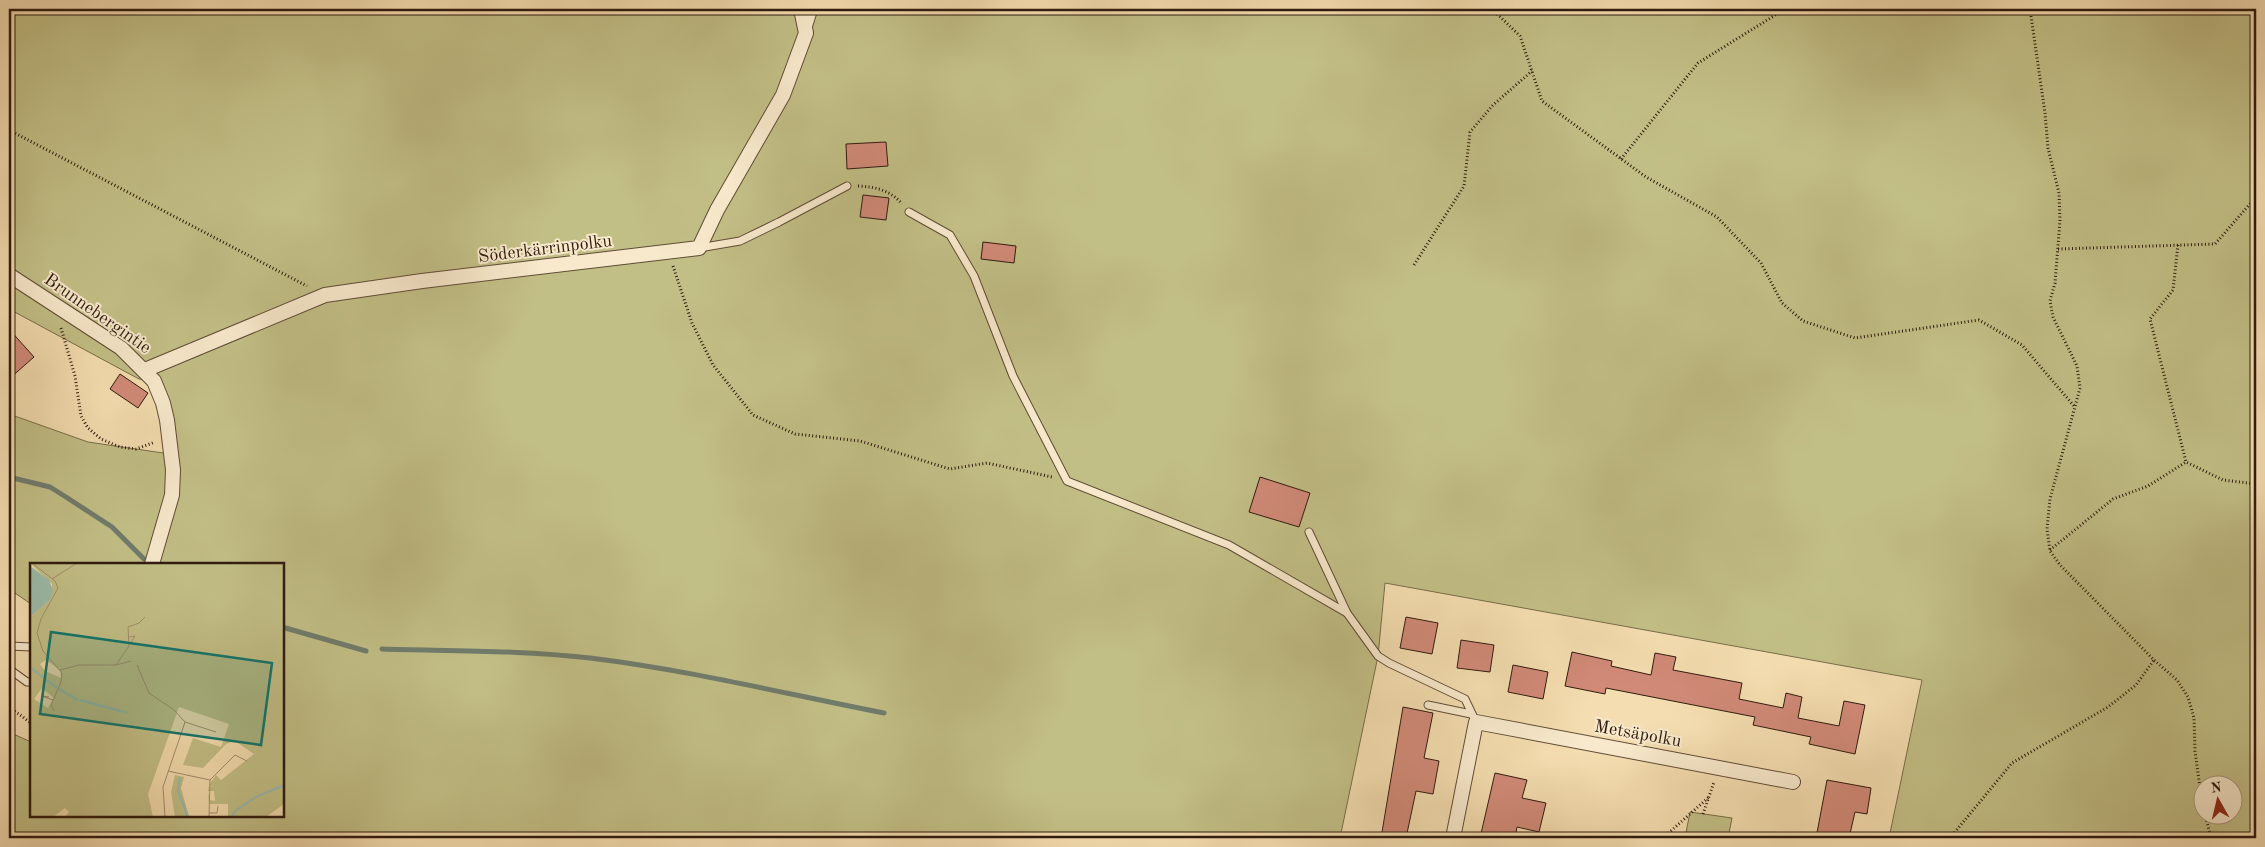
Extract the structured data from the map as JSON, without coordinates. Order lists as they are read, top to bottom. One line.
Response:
{"streets":{"street":["Söderkärrinpolku","Brunnebergintie","Metsäpolku"]},"crossings":[["Söderkärrinpolku","Brunnebergintie"]],"north":"top"}
